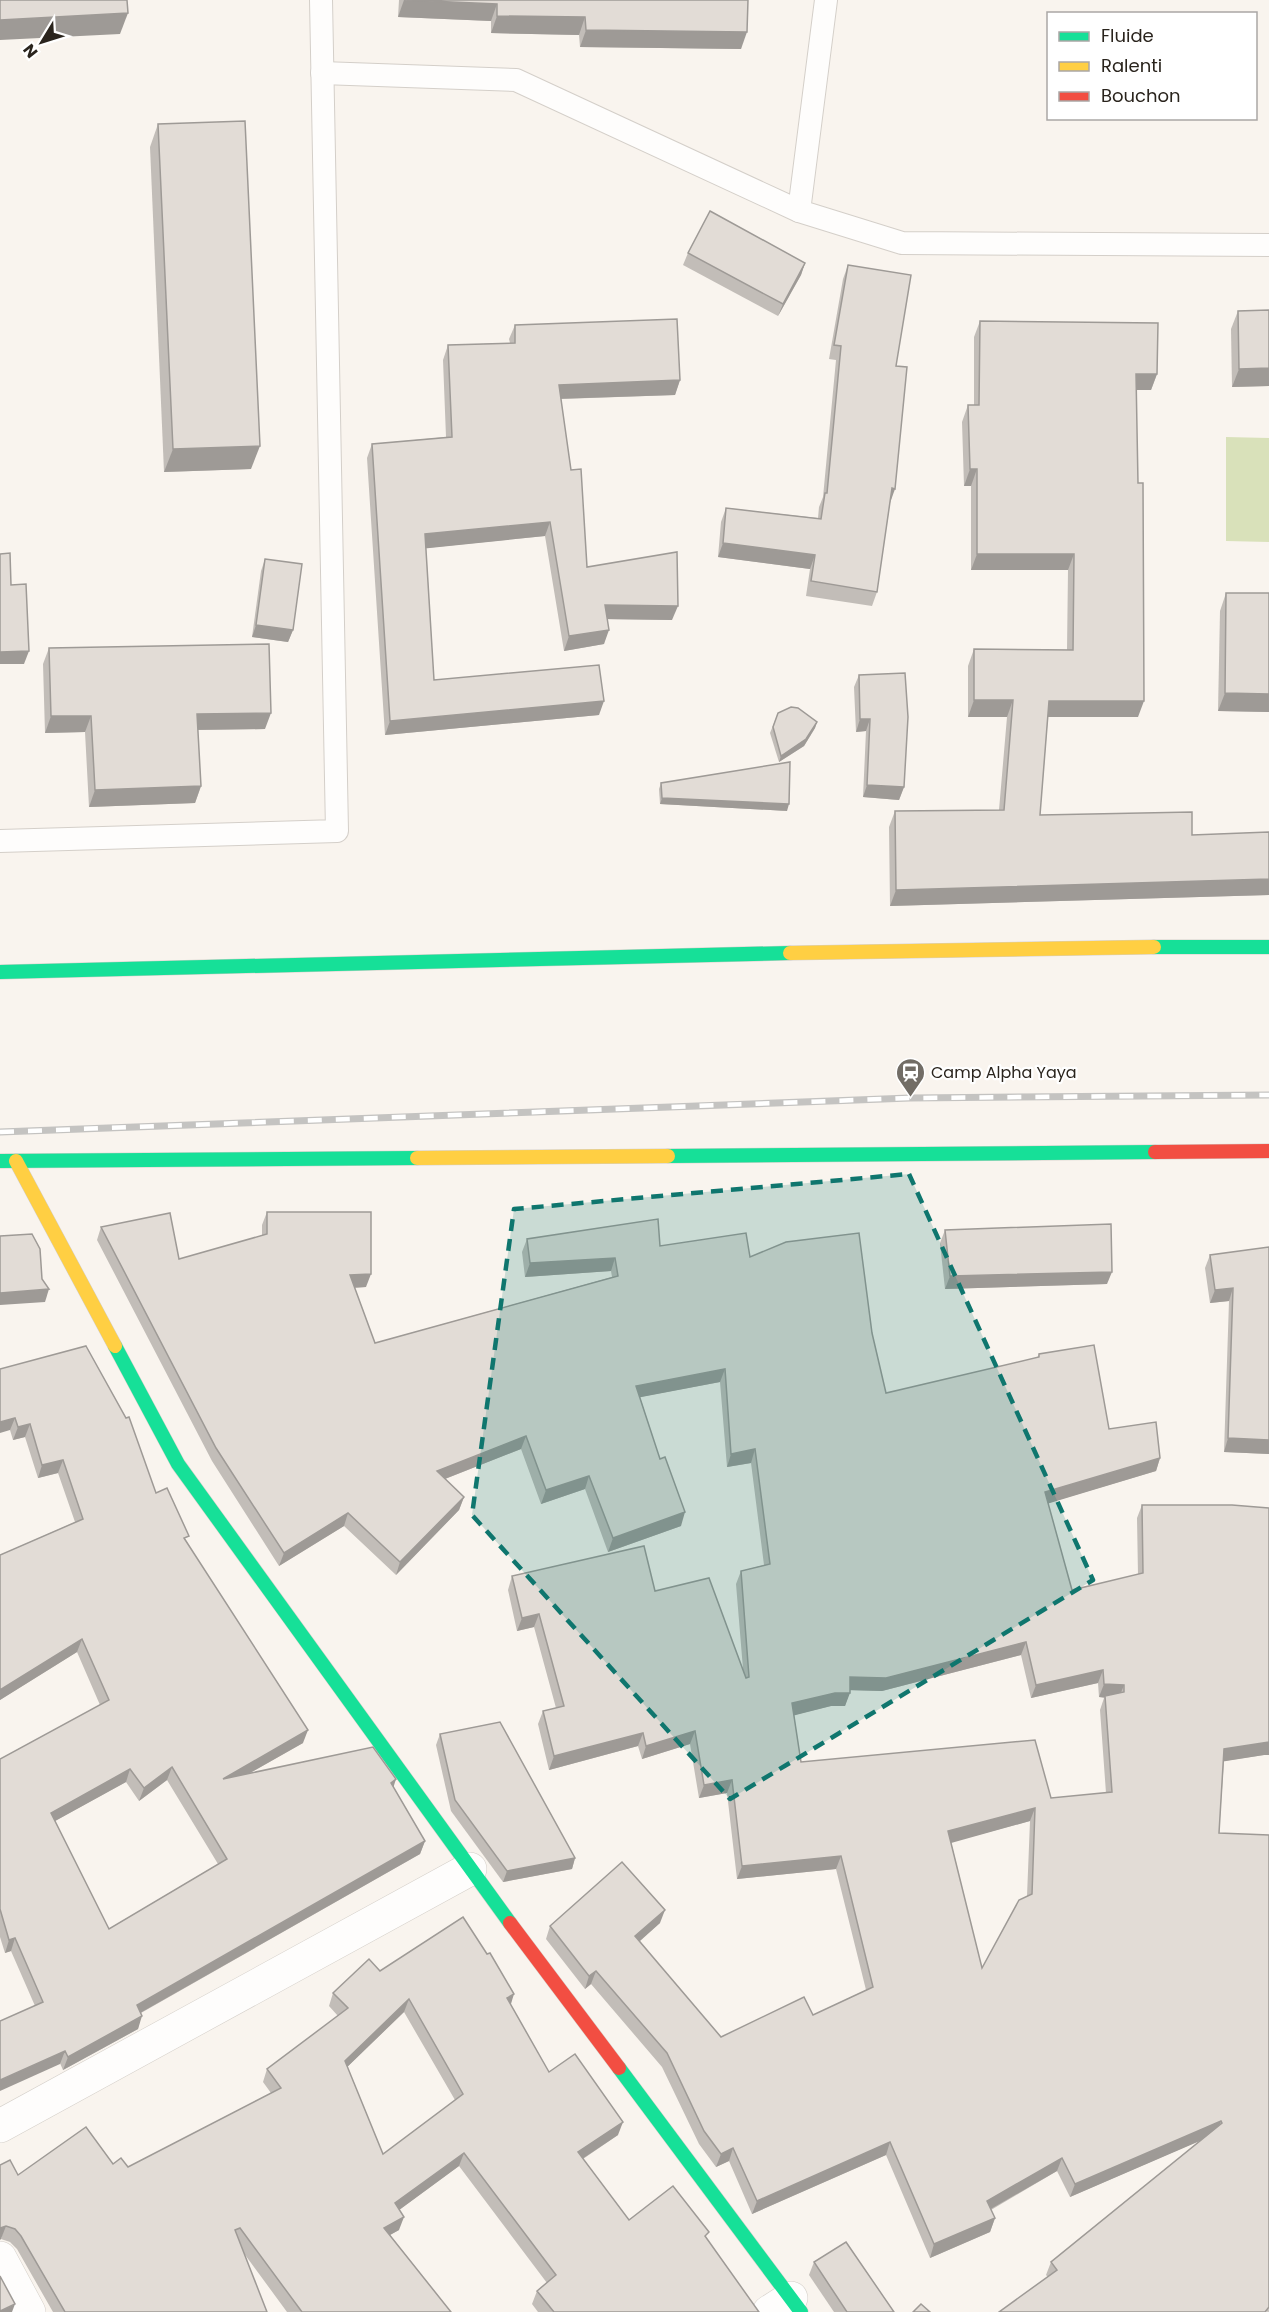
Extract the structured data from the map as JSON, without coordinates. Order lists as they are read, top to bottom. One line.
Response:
{"places":{"station":["Camp Alpha Yaya"]},"legend":["Fluide","Ralenti","Bouchon"],"north":"bottom left"}
